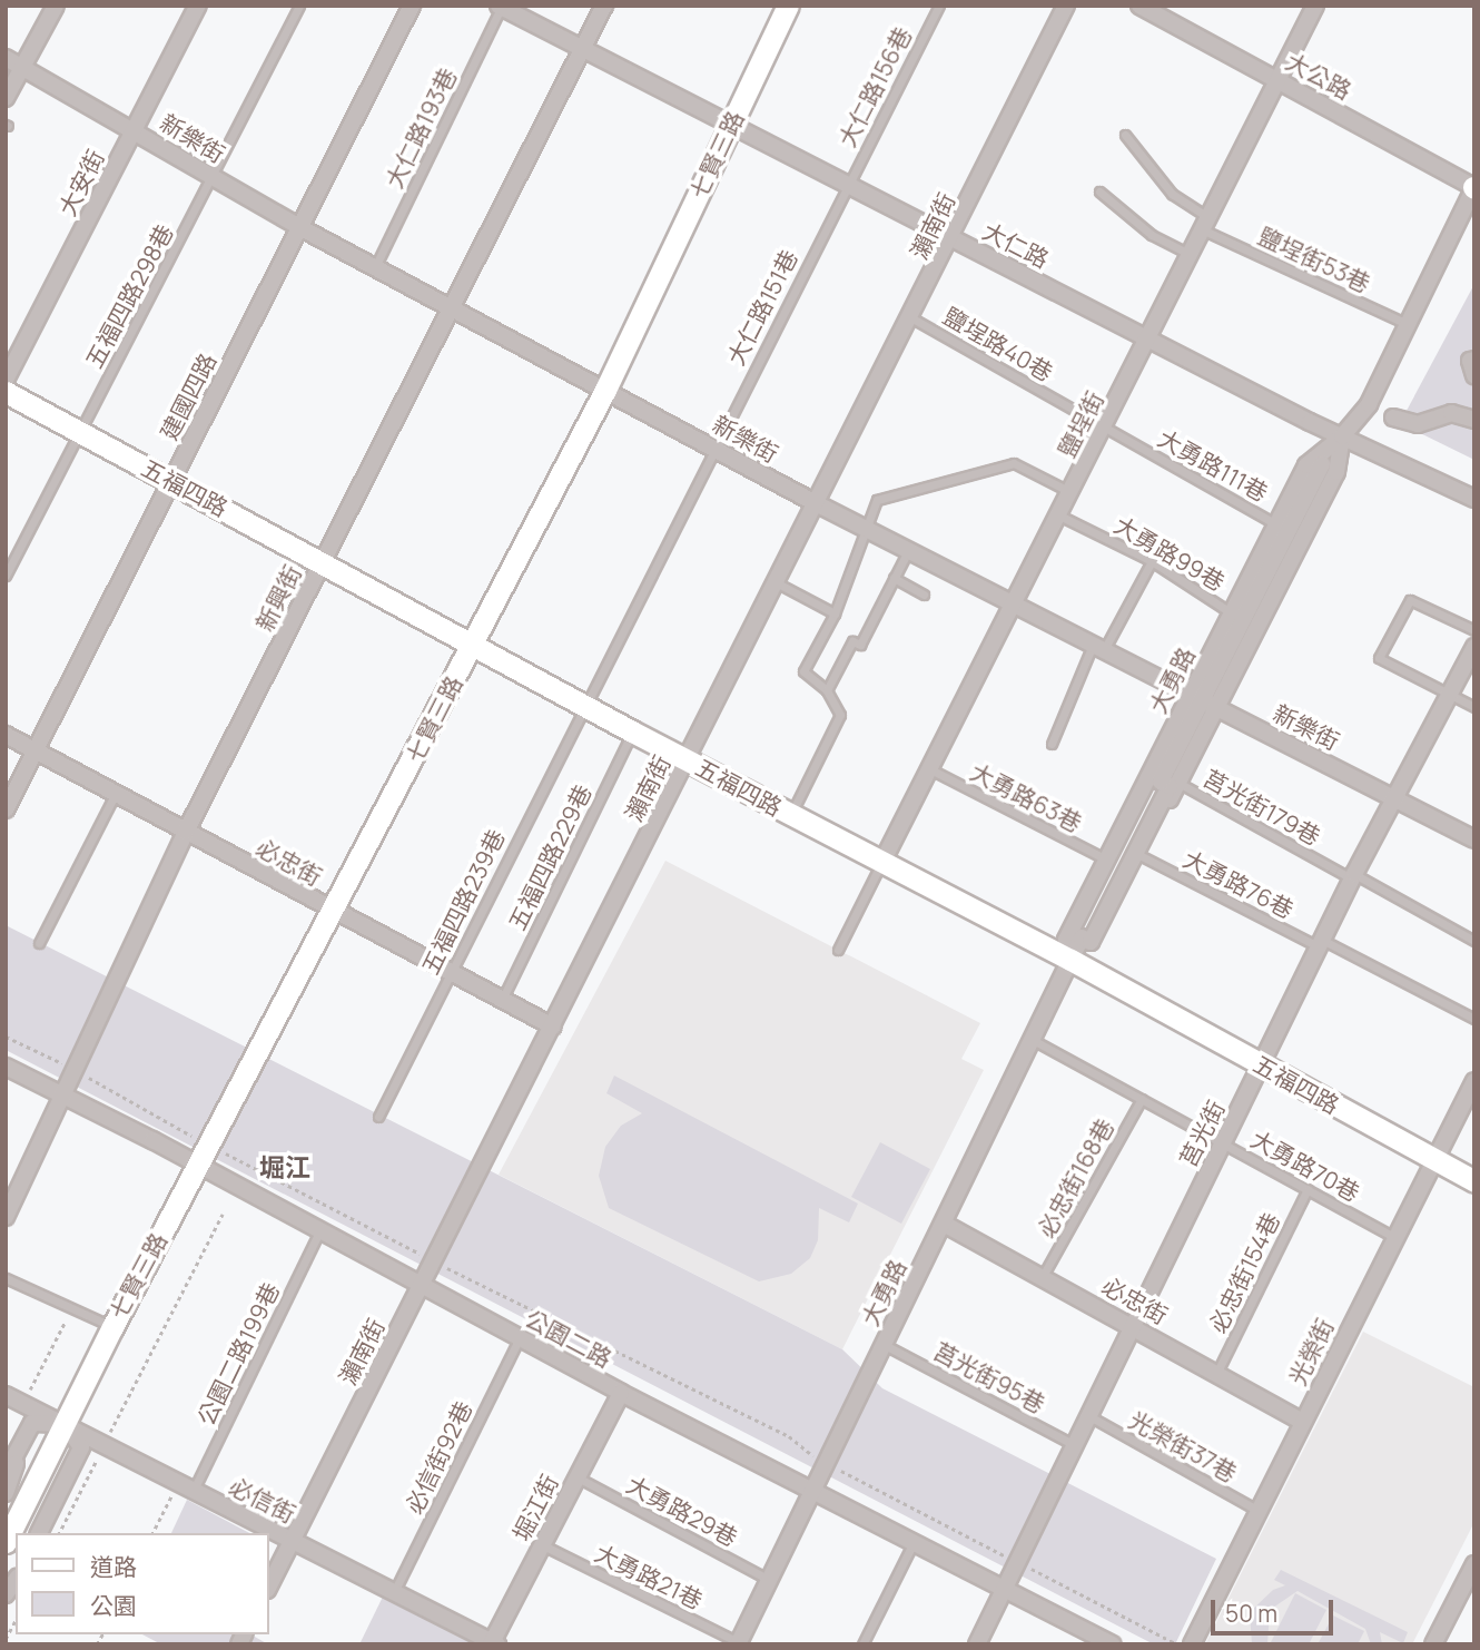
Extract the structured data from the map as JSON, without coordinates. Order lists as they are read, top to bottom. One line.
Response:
{"streets":{"street":["大公路","新樂街","七賢三路","大安街","瀨南街","大仁路","建國四路","鹽埕街","五福四路","新興街","大勇路","必忠街","莒光街","公園二路","光榮街","必信街","堀江街"],"lane":["大仁路156巷","大仁路193巷","鹽埕街53巷","五福四路298巷","大仁路151巷","鹽埕路40巷","大勇路111巷","大勇路99巷","大勇路63巷","莒光街179巷","五福四路229巷","大勇路76巷","五福四路239巷","大勇路70巷","必忠街168巷","必忠街154巷","公園二路199巷","莒光街95巷","光榮街37巷","必信街92巷","大勇路29巷","大勇路21巷"]},"crossings":[["大公路","鹽埕街"],["大公路","大勇路"],["大仁路156巷","大仁路"],["大仁路156巷","大仁路151巷"],["大仁路193巷","新樂街"],["大仁路193巷","大仁路"],["新樂街","七賢三路"],["新樂街","大安街"],["新樂街","瀨南街"],["新樂街","五福四路298巷"],["新樂街","大仁路151巷"],["新樂街","建國四路"],["新樂街","鹽埕街"],["新樂街","新興街"],["新樂街","大勇路"],["新樂街","莒光街"],["七賢三路","大仁路"],["七賢三路","五福四路"],["七賢三路","必忠街"],["七賢三路","公園二路"],["七賢三路","必信街"],["瀨南街","大仁路"],["瀨南街","鹽埕路40巷"],["瀨南街","五福四路"],["瀨南街","必忠街"],["瀨南街","公園二路"],["瀨南街","必信街"],["大仁路","大仁路151巷"],["大仁路","鹽埕街"],["大仁路","新興街"],["大仁路","大勇路"],["鹽埕街53巷","鹽埕街"],["鹽埕街53巷","大勇路"],["五福四路298巷","五福四路"],["大仁路151巷","五福四路"],["大仁路151巷","五福四路239巷"],["鹽埕路40巷","鹽埕街"],["鹽埕路40巷","大勇路111巷"],["建國四路","五福四路"],["建國四路","必忠街"],["鹽埕街","大勇路111巷"],["鹽埕街","五福四路"],["鹽埕街","大勇路99巷"],["鹽埕街","大勇路63巷"],["大勇路111巷","大勇路"],["五福四路","新興街"],["五福四路","大勇路"],["五福四路","五福四路229巷"],["五福四路","五福四路239巷"],["五福四路","莒光街"],["五福四路","光榮街"],["大勇路99巷","大勇路"],["新興街","必忠街"],["新興街","公園二路"],["大勇路","大勇路63巷"],["大勇路","莒光街179巷"],["大勇路","必忠街"],["大勇路","大勇路76巷"],["大勇路","大勇路70巷"],["大勇路","公園二路"],["大勇路","莒光街95巷"],["大勇路","大勇路29巷"],["大勇路","大勇路21巷"],["莒光街179巷","莒光街"],["五福四路229巷","必忠街"],["必忠街","五福四路239巷"],["必忠街","莒光街"],["必忠街","必忠街168巷"],["必忠街","必忠街154巷"],["必忠街","光榮街"],["大勇路76巷","莒光街"],["莒光街","大勇路70巷"],["莒光街","公園二路"],["莒光街","莒光街95巷"],["莒光街","光榮街37巷"],["大勇路70巷","必忠街168巷"],["大勇路70巷","必忠街154巷"],["大勇路70巷","光榮街"],["公園二路","公園二路199巷"],["公園二路","必信街92巷"],["公園二路","堀江街"],["光榮街","光榮街37巷"],["公園二路199巷","必信街"],["必信街92巷","必信街"],["必信街","堀江街"],["堀江街","大勇路29巷"],["堀江街","大勇路21巷"]],"districts":["堀江"],"legend":["道路","公園"],"scale_bar":"50 m"}
